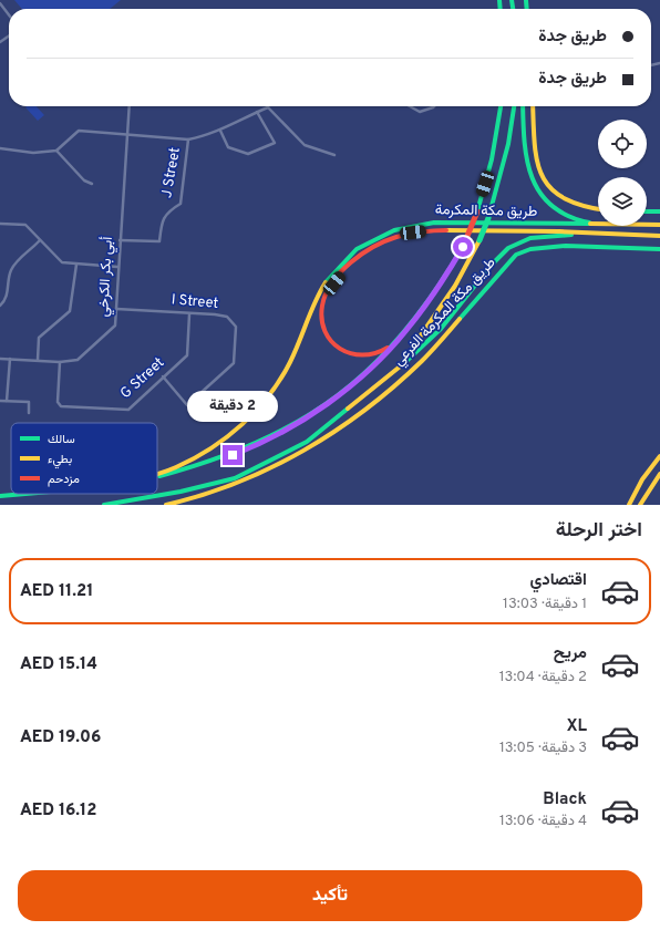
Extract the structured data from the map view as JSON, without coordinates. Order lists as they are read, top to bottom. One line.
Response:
{"streets":{"main road":["طريق مكة المكرمة","طريق مكة المكرمة الفرعي"],"street":["J Street","أبي بكر الكرخي","I Street","G Street"]},"crossings":[["J Street","أبي بكر الكرخي"],["أبي بكر الكرخي","I Street"],["أبي بكر الكرخي","G Street"],["I Street","G Street"]],"legend":["سالك","بطيء","مزدحم"],"page":{"banner":["طريق جدة","طريق جدة"],"bubble":"2 دقيقة","heading":"اختر الرحلة","list":[{"name":"اقتصادي","note":"1 دقيقة · 13:03","value":"AED 11.21"},{"name":"مريح","note":"2 دقيقة · 13:04","value":"AED 15.14"},{"name":"XL","note":"3 دقيقة · 13:05","value":"AED 19.06"},{"name":"Black","note":"4 دقيقة · 13:06","value":"AED 16.12"}],"buttons":"تأكيد"}}
